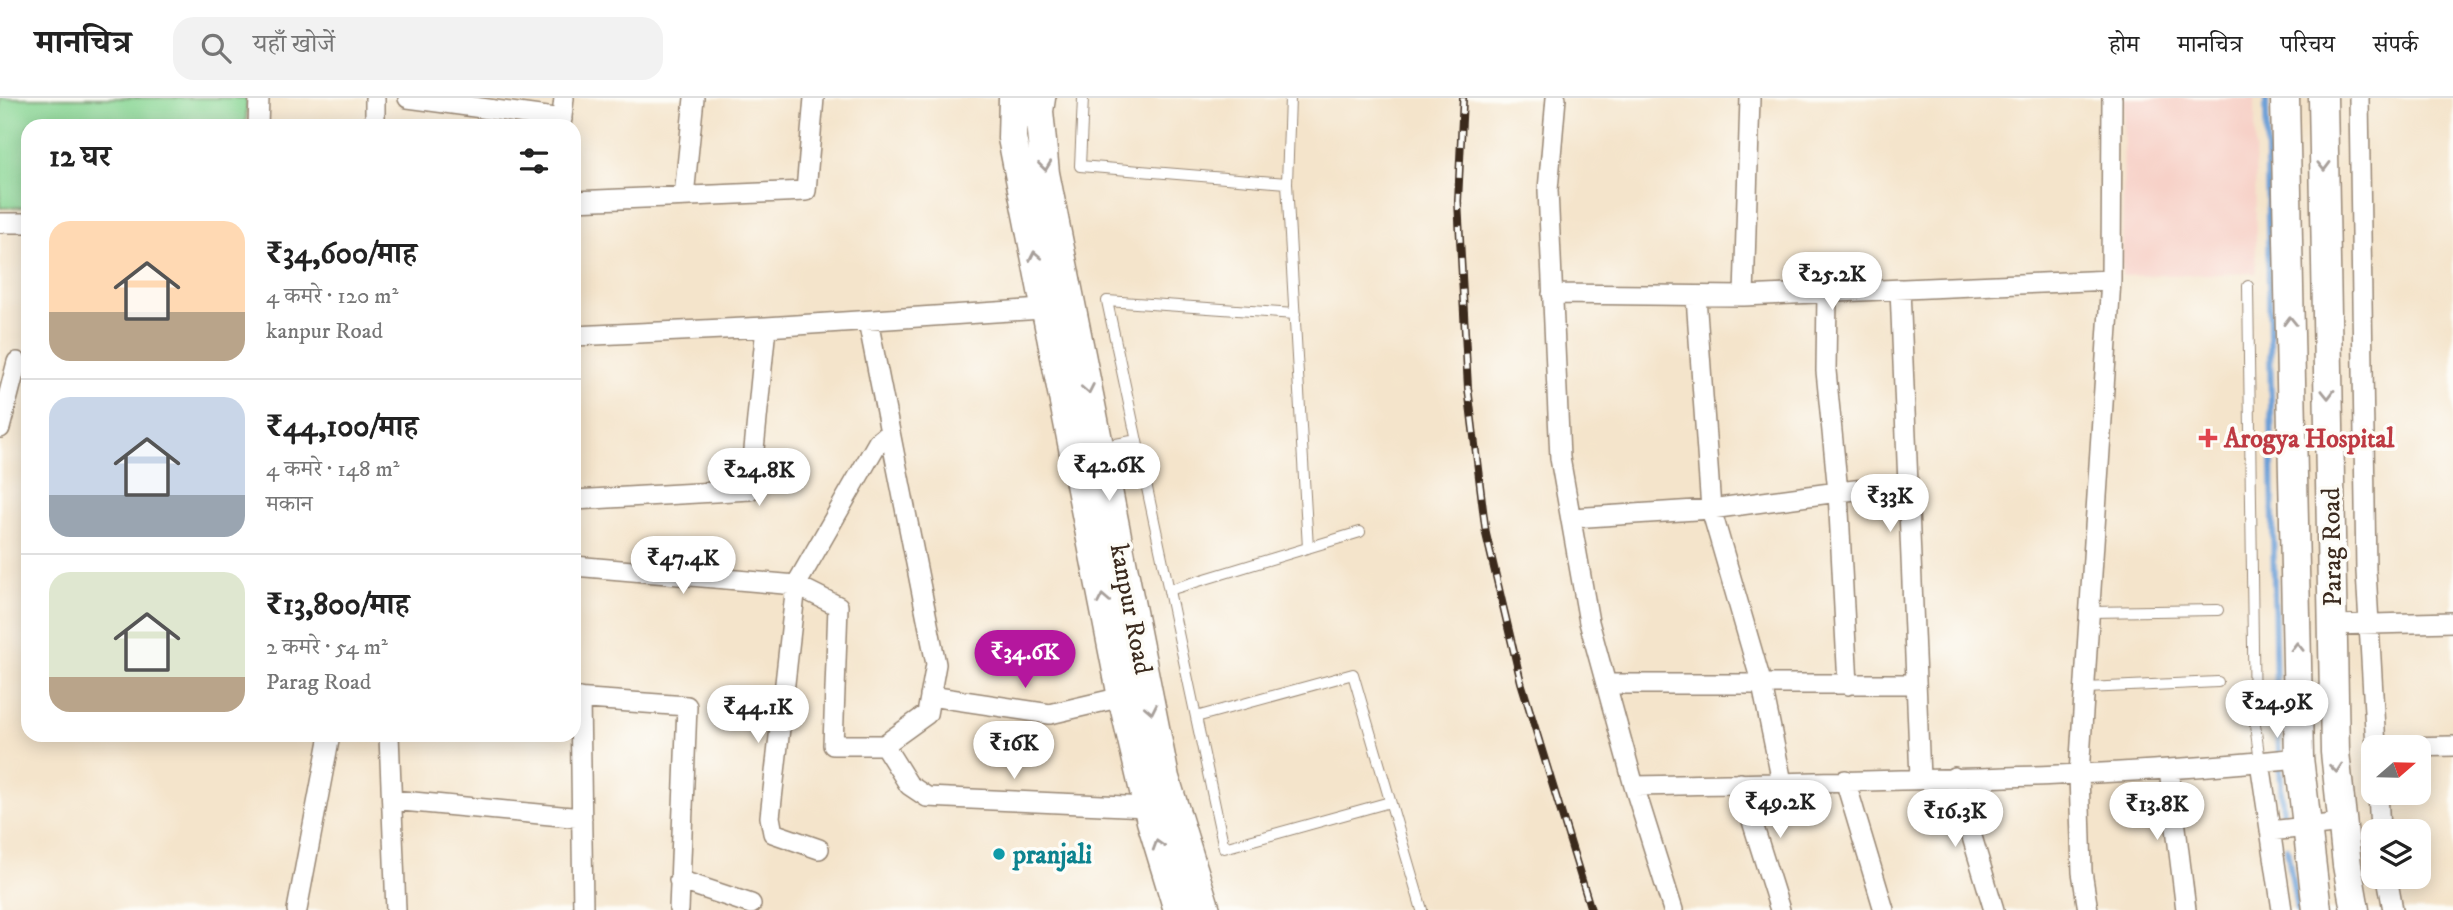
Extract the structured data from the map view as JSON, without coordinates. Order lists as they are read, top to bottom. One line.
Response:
{"streets":{"street":["Parag Road","kanpur Road"]},"places":{"health":["Arogya Hospital"],"other":["pranjali"]},"north":"right","page":{"header":"मानचित्र","search":"यहाँ खोजें","nav":["होम","मानचित्र","परिचय","संपर्क"],"heading":"12 घर","list":[{"name":"₹34,600/माह","note":"4 कमरे · 120 m² · kanpur Road"},{"name":"₹44,100/माह","note":"4 कमरे · 148 m² · मकान"},{"name":"₹13,800/माह","note":"2 कमरे · 54 m² · Parag Road"}],"price":["₹25.2K","₹42.6K","₹24.8K","₹33K","₹47.4K","₹34.6K","₹24.9K","₹44.1K","₹16K","₹49.2K","₹13.8K","₹16.3K"]}}
